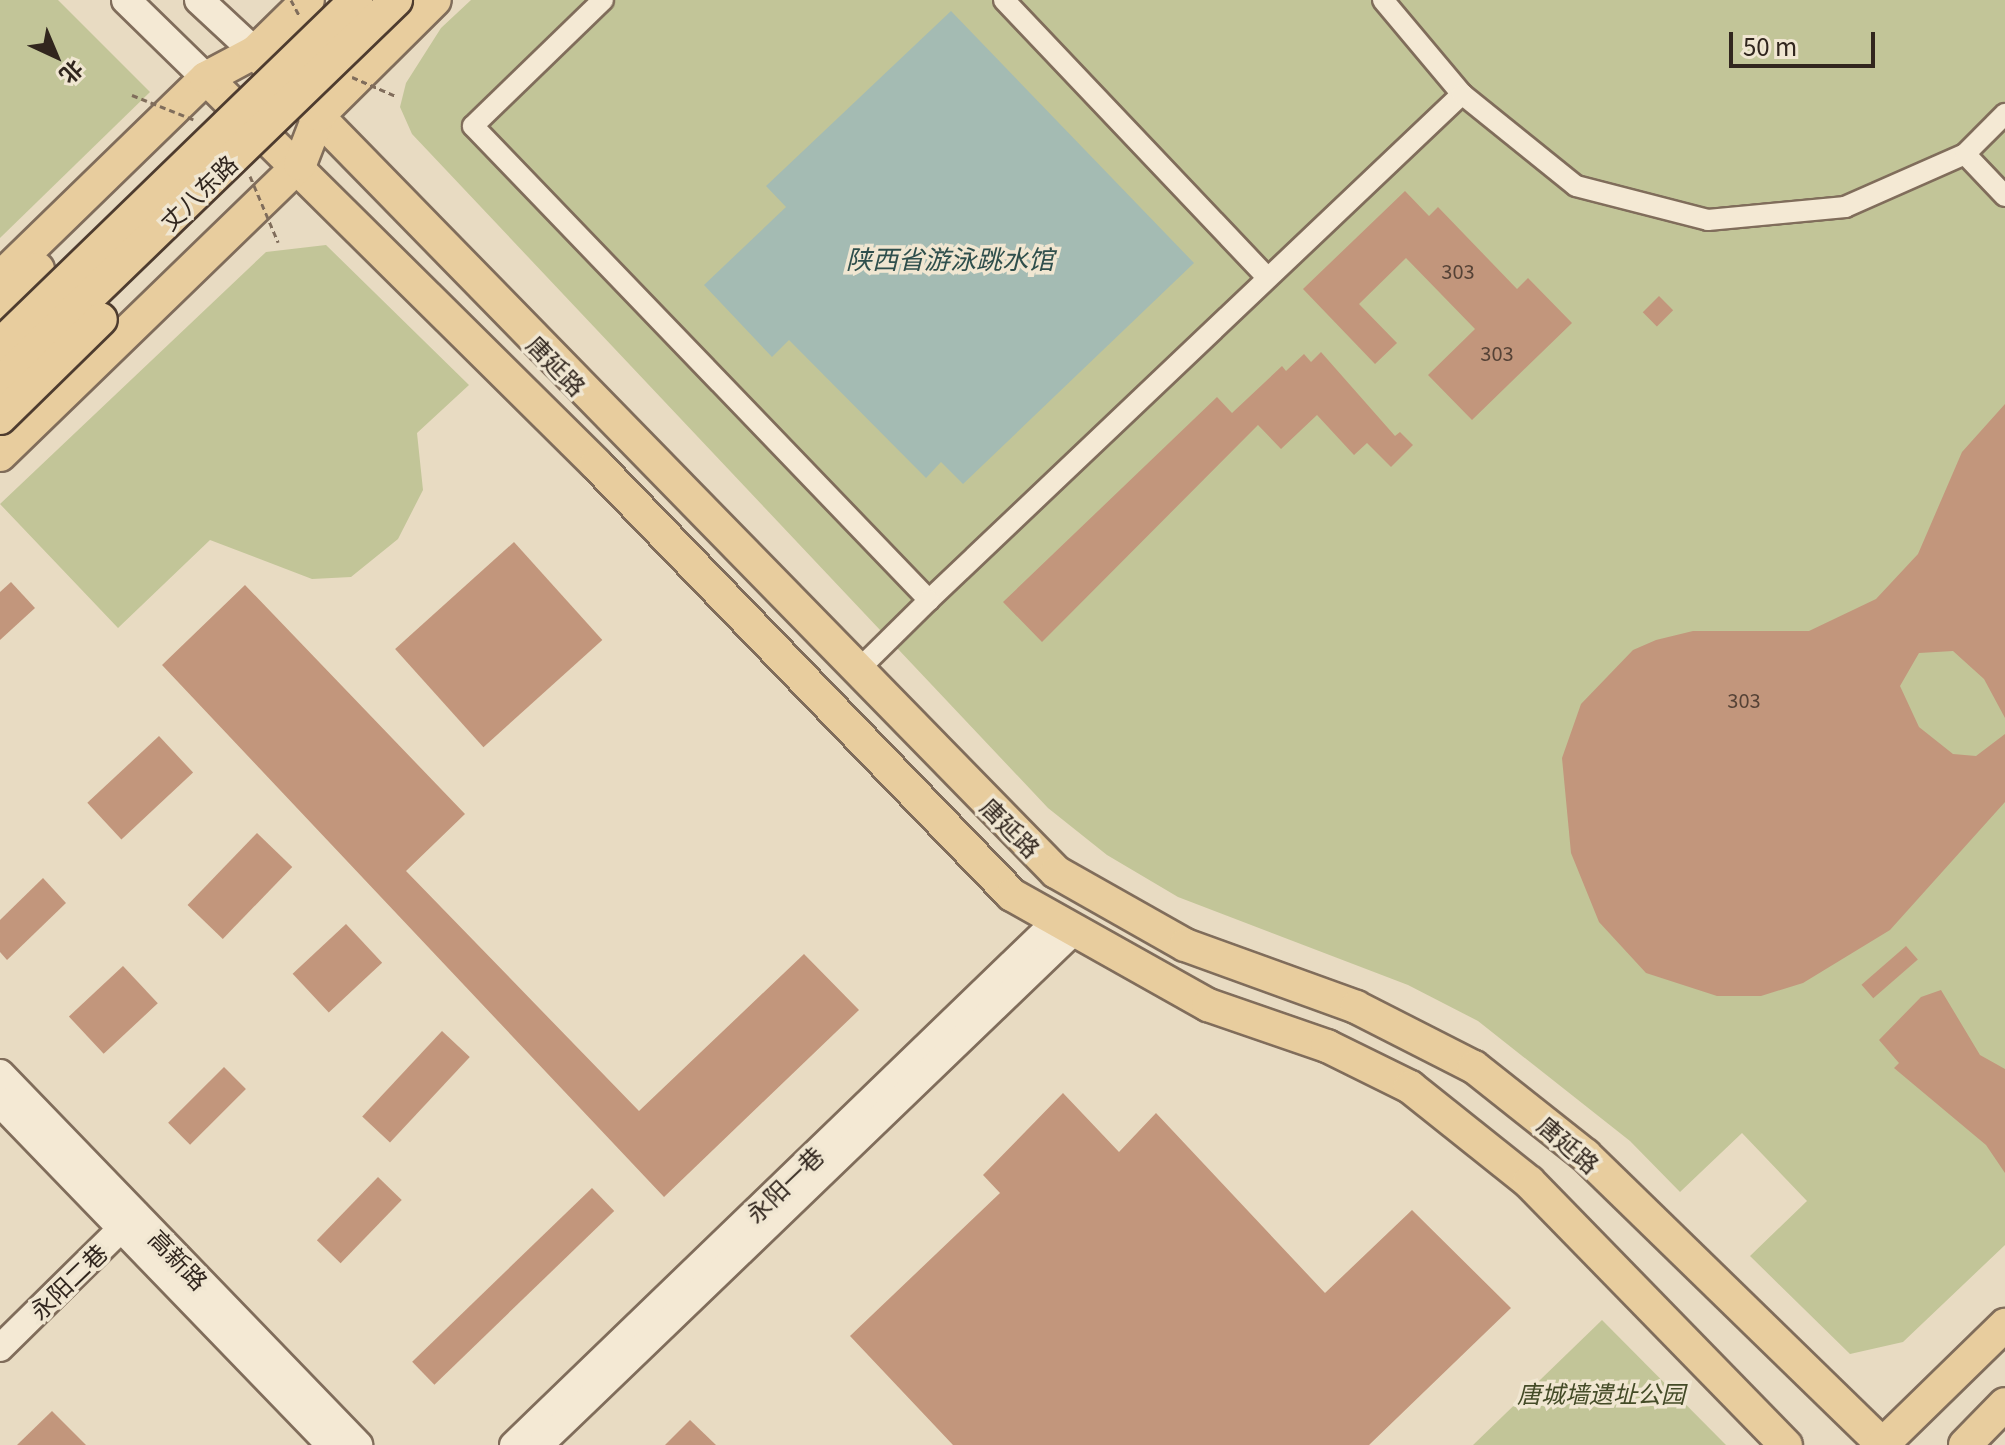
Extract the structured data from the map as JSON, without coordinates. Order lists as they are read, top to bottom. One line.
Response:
{"streets":{"main road":["丈八东路","唐延路","高新路"],"street":["永阳一巷","永阳二巷"]},"crossings":[["唐延路","永阳一巷"],["高新路","永阳二巷"]],"water":["陕西省游泳跳水馆"],"parks":["唐城墙遗址公园"],"house_numbers":["303","303","303"],"scale_bar":"50 m","north":"bottom right"}
